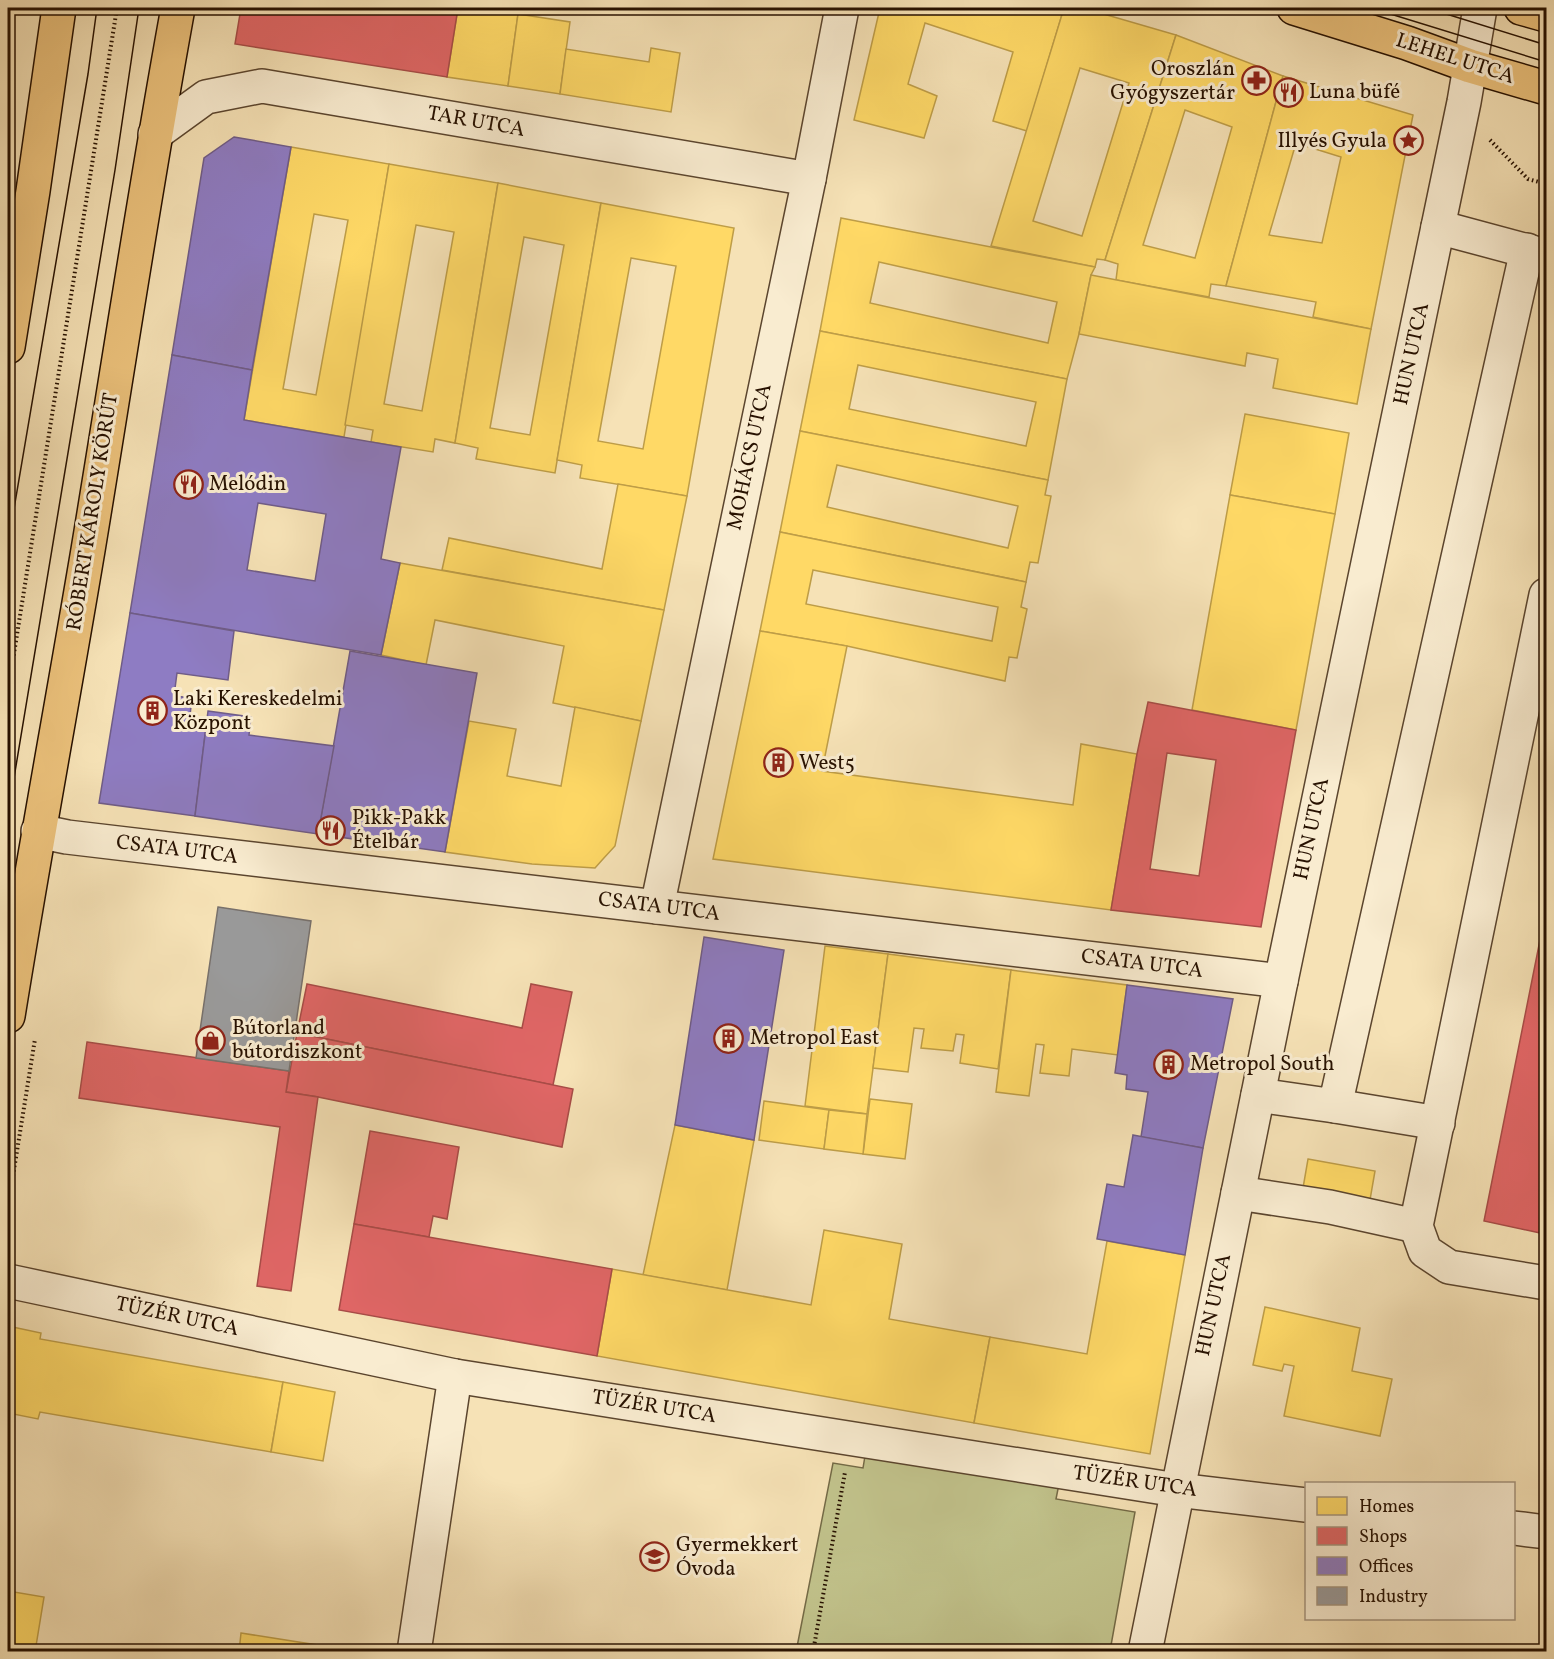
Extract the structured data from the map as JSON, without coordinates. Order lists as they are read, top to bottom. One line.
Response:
{"streets":{"main road":["LEHEL UTCA","RÓBERT KÁROLY KÖRÚT"],"street":["TAR UTCA","HUN UTCA","MOHÁCS UTCA","CSATA UTCA","TÜZÉR UTCA"]},"crossings":[["LEHEL UTCA","HUN UTCA"],["TAR UTCA","MOHÁCS UTCA"],["TAR UTCA","RÓBERT KÁROLY KÖRÚT"],["HUN UTCA","CSATA UTCA"],["HUN UTCA","TÜZÉR UTCA"],["MOHÁCS UTCA","CSATA UTCA"],["RÓBERT KÁROLY KÖRÚT","CSATA UTCA"]],"places":{"pharmacy":["Oroszlán Gyógyszertár"],"restaurant":["Luna büfé","Melódin","Pikk-Pakk Ételbár"],"place":["Illyés Gyula"],"building":["Laki Kereskedelmi Központ","West5","Metropol East","Metropol South"],"shop":["Bútorland bútordiszkont"],"school or university":["Gyermekkert Óvoda"]},"legend":["Homes","Shops","Offices","Industry"]}
